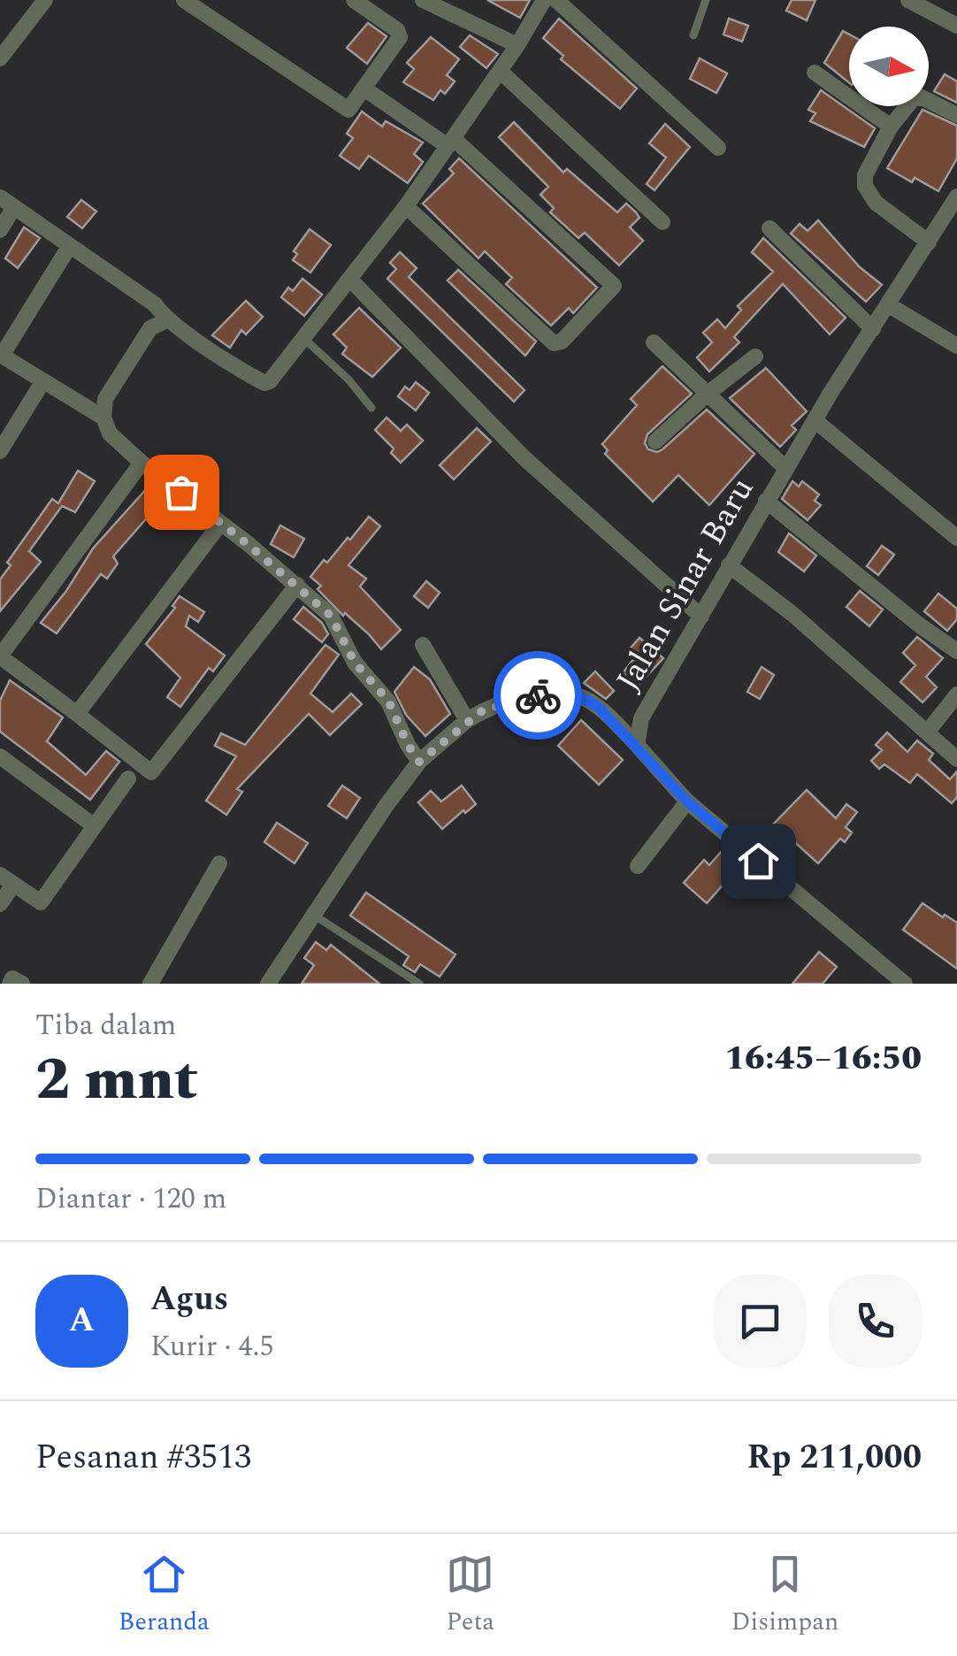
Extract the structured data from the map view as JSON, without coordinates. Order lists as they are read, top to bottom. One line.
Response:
{"streets":{"street":["Jalan Sinar Baru"]},"north":"right","page":{"heading":["2 mnt","Tiba dalam","16:45–16:50"],"panel":["Agus","Kurir · 4.5","Pesanan #3513","Rp 211,000"],"bar":"Diantar · 120 m","round":"A","tabs":["Beranda","Peta","Disimpan"]}}
